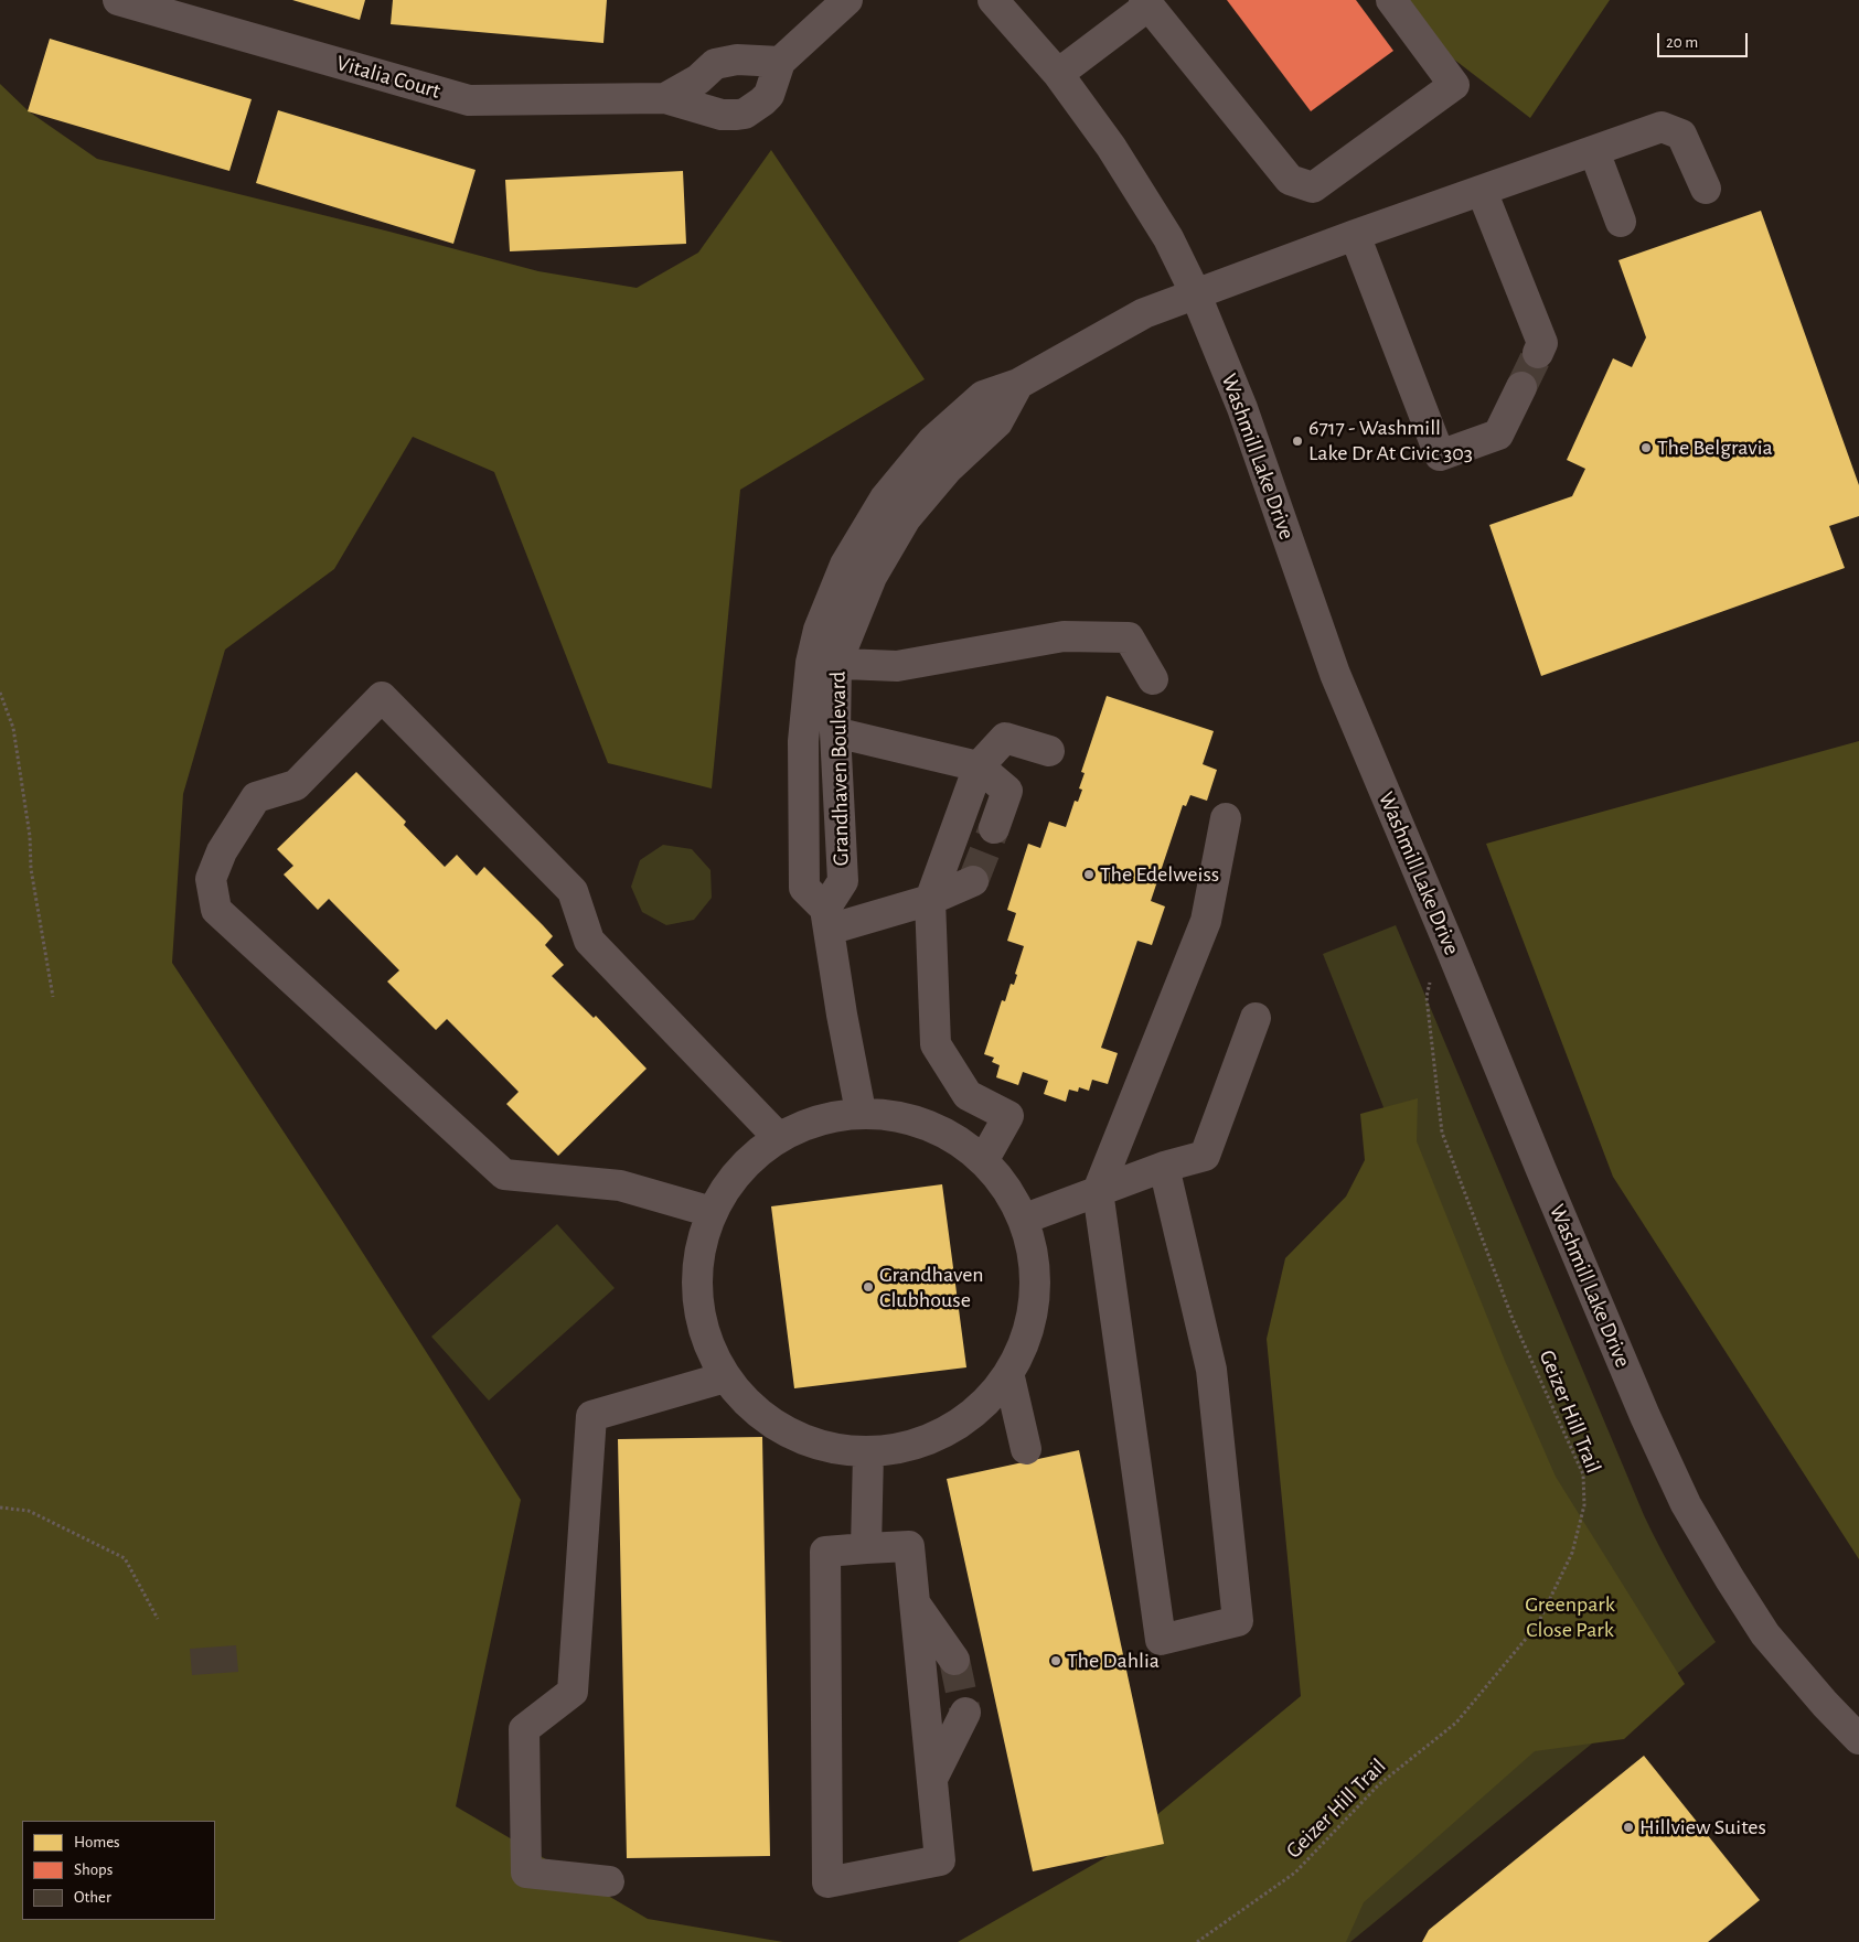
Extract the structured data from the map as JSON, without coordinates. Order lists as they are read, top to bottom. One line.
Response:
{"streets":{"street":["Vitalia Court","Washmill Lake Drive","Grandhaven Boulevard"],"path":["Geizer Hill Trail"]},"crossings":[["Washmill Lake Drive","Grandhaven Boulevard"]],"parks":["Greenpark Close Park"],"places":["6717 - Washmill Lake Dr At Civic 303","The Belgravia","The Edelweiss","Grandhaven Clubhouse","The Dahlia","Hillview Suites"],"legend":["Homes","Shops","Other"],"scale_bar":"20 m"}
